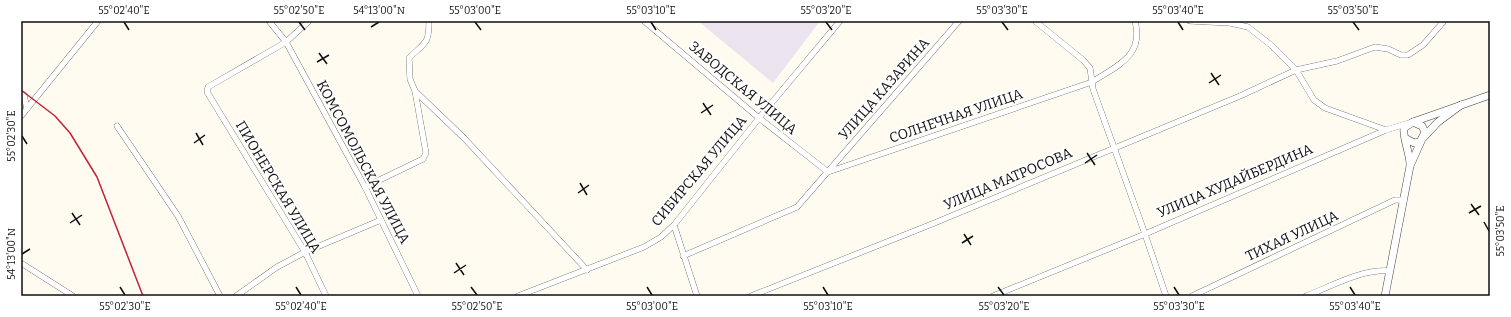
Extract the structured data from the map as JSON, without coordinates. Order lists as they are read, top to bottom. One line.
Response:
{"streets":{"street":["ЗАВОДСКАЯ УЛИЦА","УЛИЦА КАЗАРИНА","СОЛНЕЧНАЯ УЛИЦА","КОМСОМОЛЬСКАЯ УЛИЦА","СИБИРСКАЯ УЛИЦА","УЛИЦА МАТРОСОВА","УЛИЦА ХУДАЙБЕРДИНА","ПИОНЕРСКАЯ УЛИЦА","ТИХАЯ УЛИЦА"]},"crossings":[["ЗАВОДСКАЯ УЛИЦА","УЛИЦА КАЗАРИНА"],["ЗАВОДСКАЯ УЛИЦА","СОЛНЕЧНАЯ УЛИЦА"],["ЗАВОДСКАЯ УЛИЦА","СИБИРСКАЯ УЛИЦА"],["УЛИЦА КАЗАРИНА","СОЛНЕЧНАЯ УЛИЦА"],["КОМСОМОЛЬСКАЯ УЛИЦА","ПИОНЕРСКАЯ УЛИЦА"]],"coordinates":["55°02'40\"E","55°02'50\"E","54°13'00\"N","55°03'00\"E","55°03'10\"E","55°03'20\"E","55°03'30\"E","55°03'40\"E","55°03'50\"E","55°02'30\"E"]}
